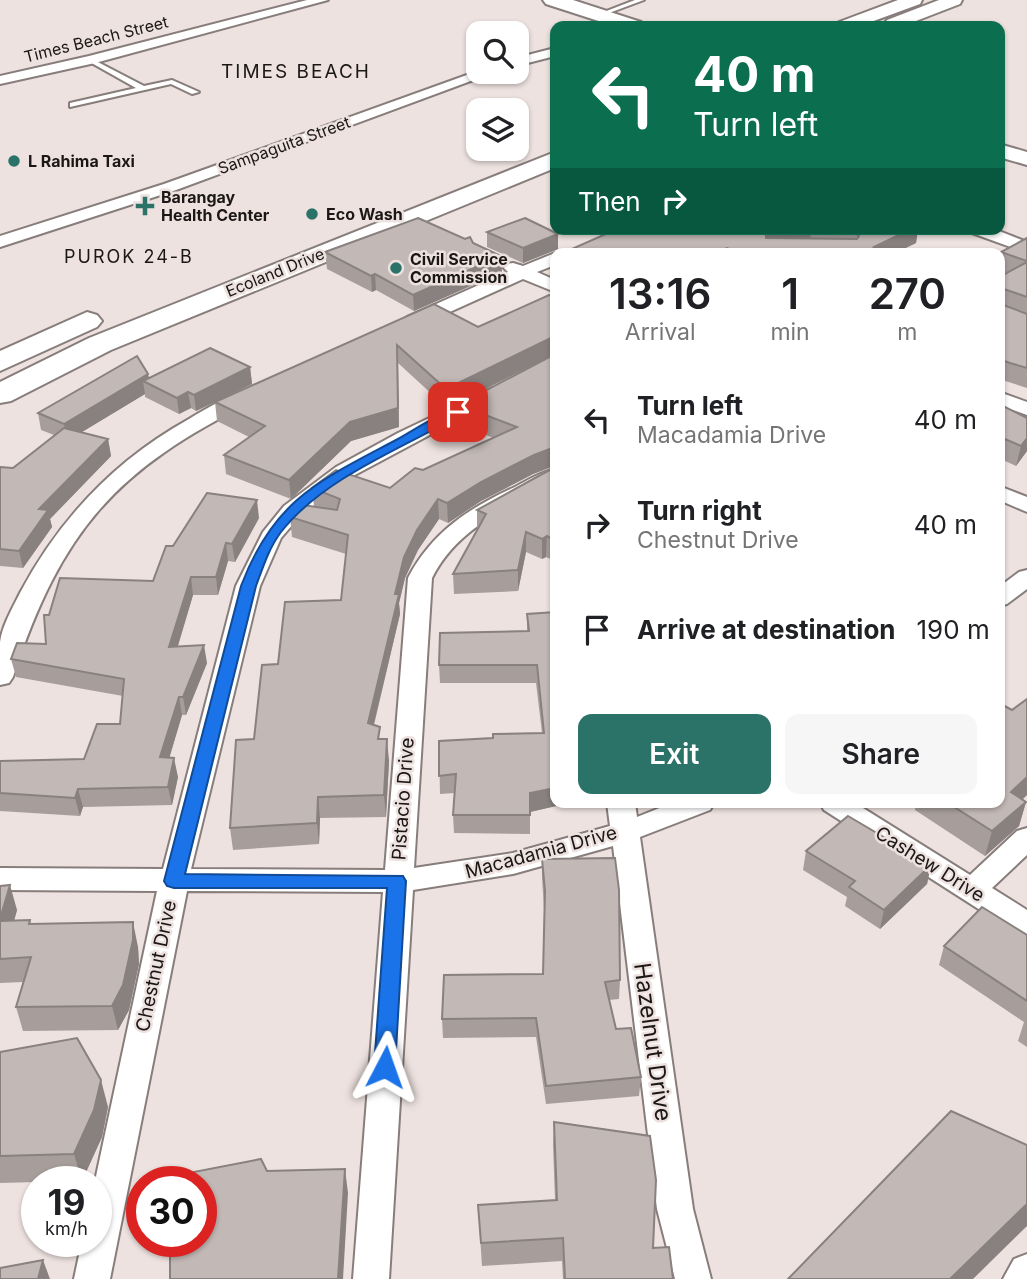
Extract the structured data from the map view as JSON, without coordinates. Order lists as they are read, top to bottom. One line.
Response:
{"streets":{"main road":["Ecoland Drive"],"street":["Times Beach Street","Sampaguita Street","Pistacio Drive","Macadamia Drive","Cashew Drive","Chestnut Drive","Hazelnut Drive"]},"crossings":[["Pistacio Drive","Macadamia Drive"],["Macadamia Drive","Chestnut Drive"],["Macadamia Drive","Hazelnut Drive"]],"districts":["TIMES BEACH","PUROK 24-B"],"places":{"other":["L Rahima Taxi","Eco Wash","Civil Service Commission"],"health":["Barangay Health Center"]},"page":{"turn":["40 m","Turn left"],"then":"Then","eta":["13:16","Arrival","1","min","270","m"],"list":[{"name":"Turn left","note":"Macadamia Drive","value":"40 m"},{"name":"Turn right","note":"Chestnut Drive","value":"40 m"},{"name":"Arrive at destination","value":"190 m"}],"buttons":["Exit","Share"],"speed":"19 km/h","limit":"30"}}
